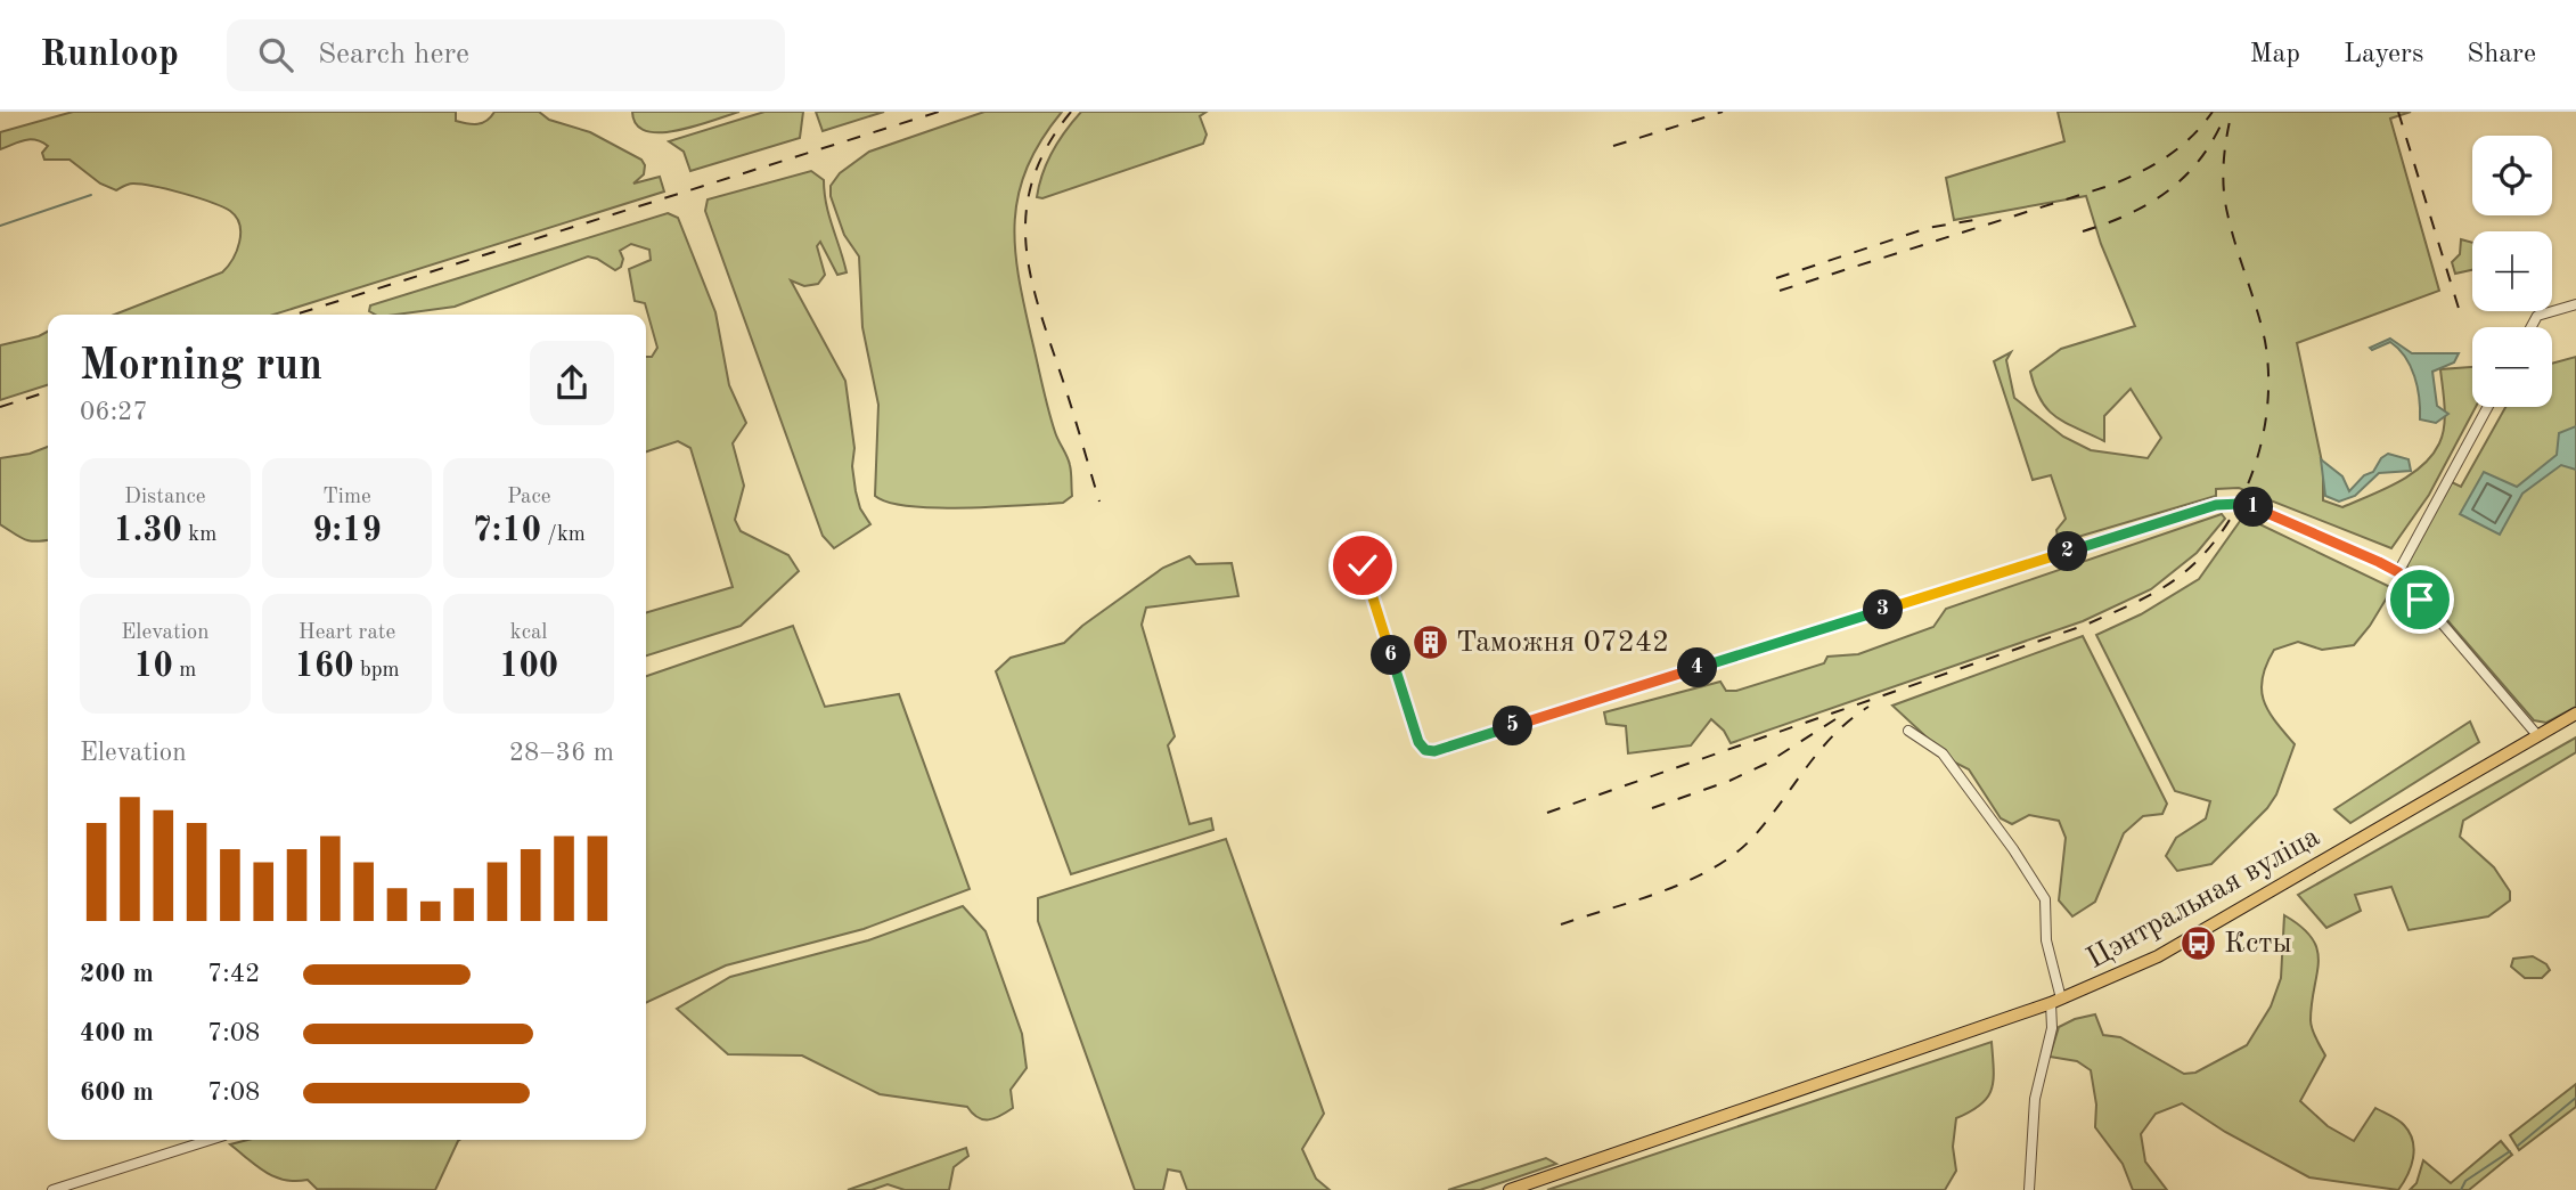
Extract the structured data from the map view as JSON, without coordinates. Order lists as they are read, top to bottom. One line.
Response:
{"streets":{"main road":["Цэнтральная вуліца"]},"places":{"building":["Таможня 07242"],"bus stop":["Ксты"]},"page":{"header":"Runloop","search":"Search here","nav":["Map","Layers","Share"],"map_buttons":["+","−"],"heading":["Morning run","06:27"],"stats":[["Distance","1.30 km"],["Time","9:19"],["Pace","7:10 /km"],["Elevation","10 m"],["Heart rate","160 bpm"],["kcal","100"]],"pins":["1","2","3","6","4","5"],"chart":["Elevation","28–36 m"],"list":[{"name":"200 m","note":"7:42"},{"name":"400 m","note":"7:08"},{"name":"600 m","note":"7:08"}]}}
